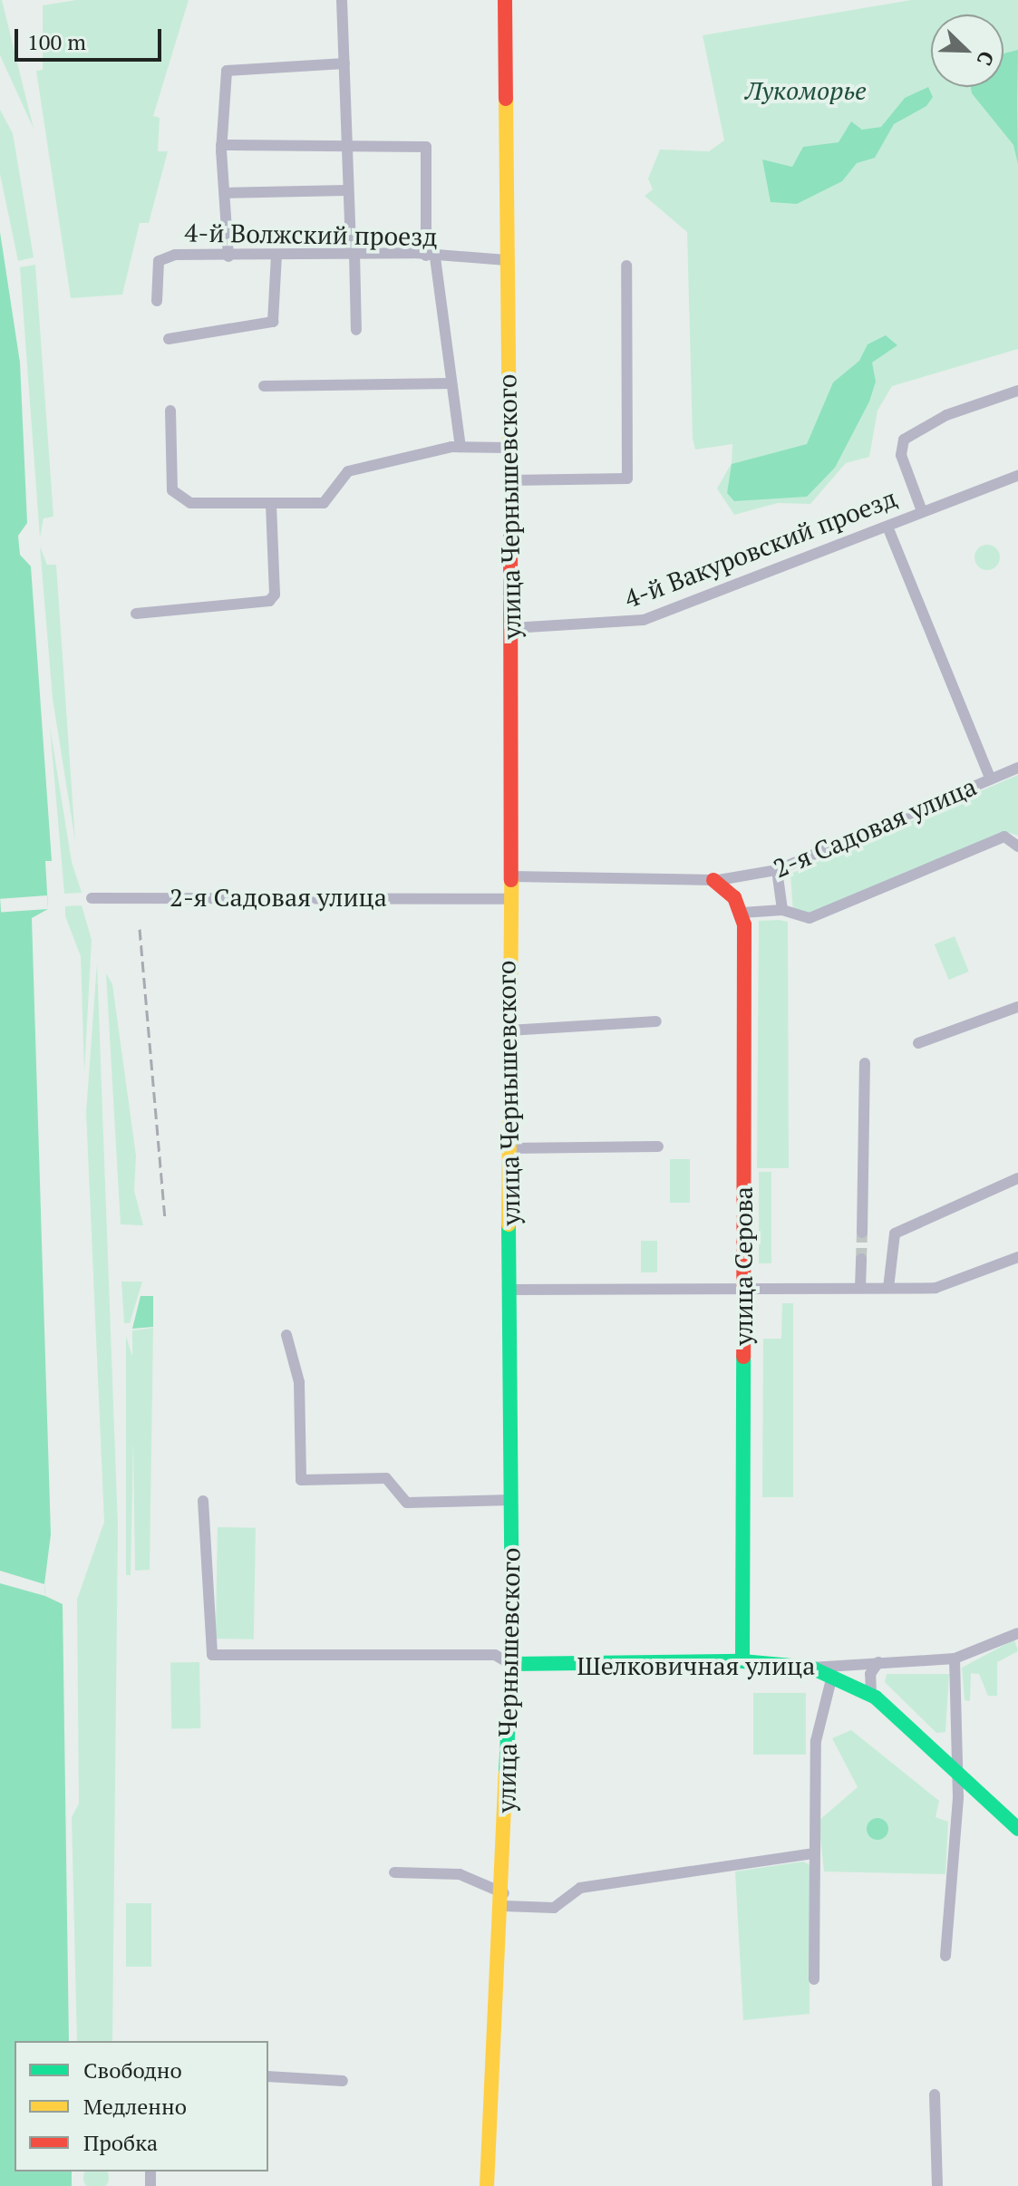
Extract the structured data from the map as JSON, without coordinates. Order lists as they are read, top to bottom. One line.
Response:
{"streets":{"main road":["улица Чернышевского","улица Серова","Шелковичная улица"],"street":["4-й Волжский проезд","4-й Вакуровский проезд","2-я Садовая улица"]},"crossings":[["4-й Волжский проезд","улица Чернышевского"],["улица Чернышевского","4-й Вакуровский проезд"],["улица Чернышевского","2-я Садовая улица"],["улица Чернышевского","Шелковичная улица"],["2-я Садовая улица","улица Серова"],["улица Серова","Шелковичная улица"]],"parks":["Лукоморье"],"legend":["Свободно","Медленно","Пробка"],"scale_bar":"100 m","north":"bottom right"}
